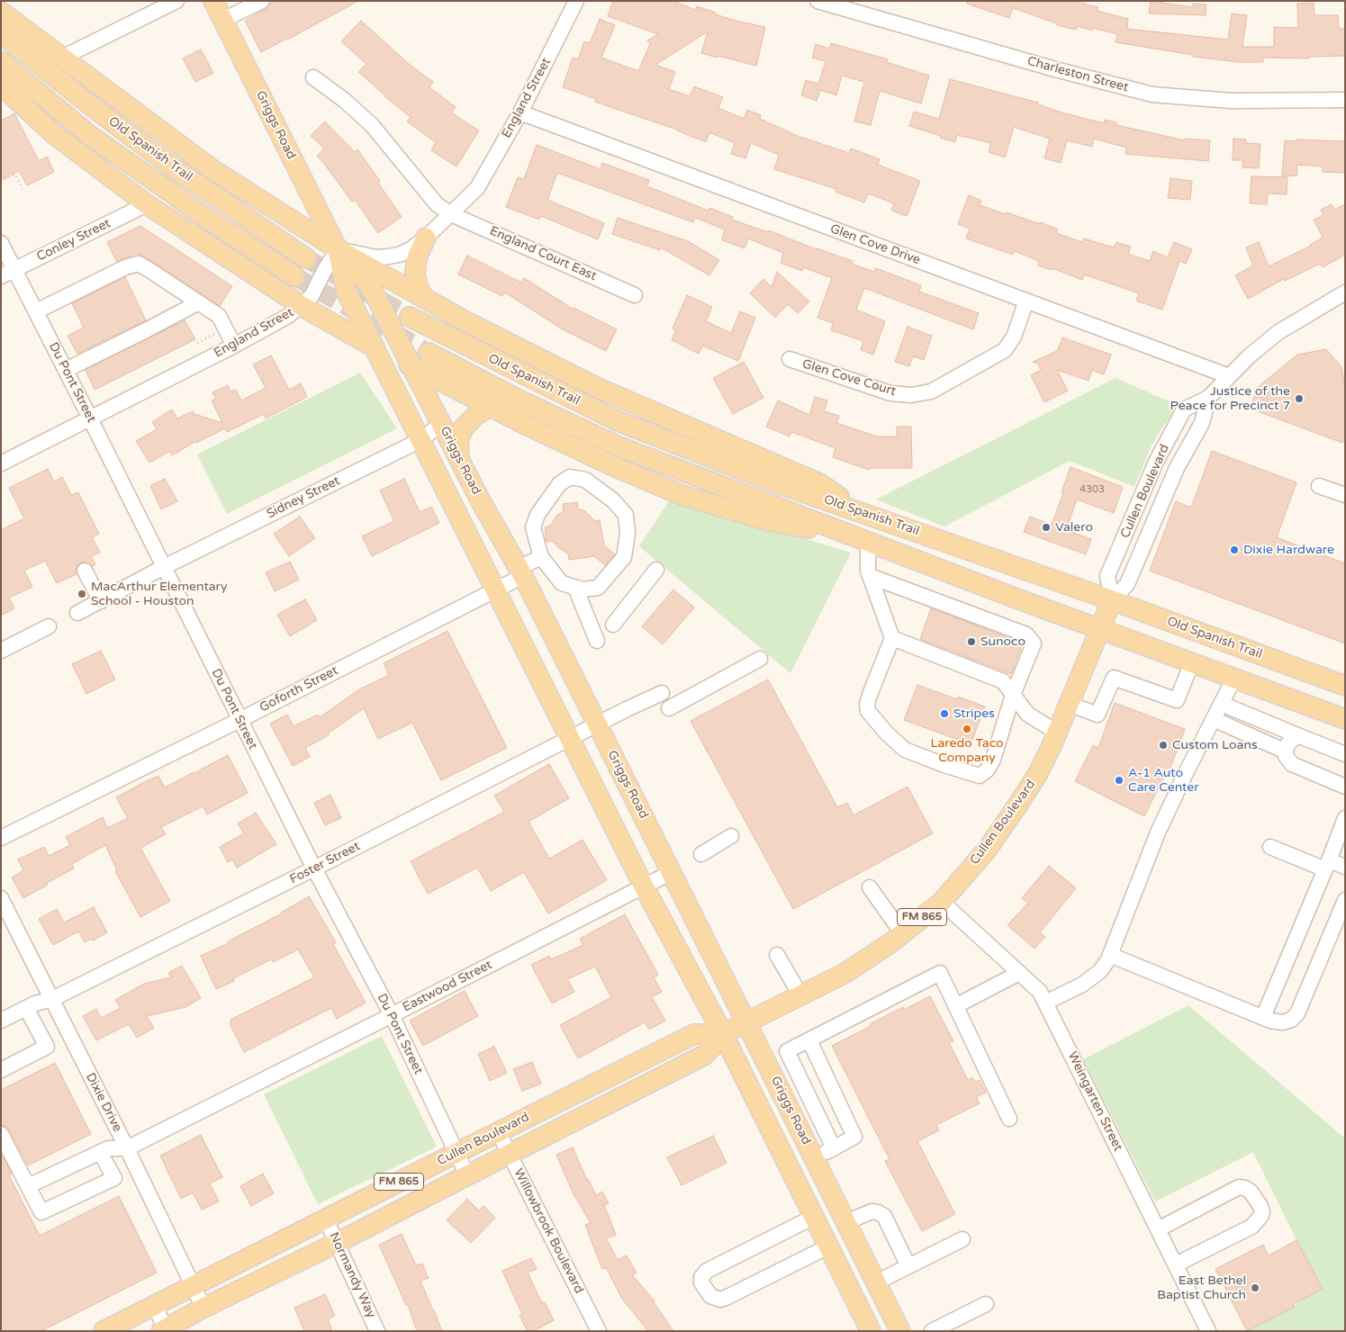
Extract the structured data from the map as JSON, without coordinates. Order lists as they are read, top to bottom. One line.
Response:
{"streets":{"main road":["Griggs Road","Old Spanish Trail","Cullen Boulevard","FM 865"],"street":["Charleston Street","England Street","Conley Street","Glen Cove Drive","England Court East","Glen Cove Court","Du Pont Street","Sidney Street","Goforth Street","Foster Street","Eastwood Street","Weingarten Street","Dixie Drive","Willowbrook Boulevard","Normandy Way"]},"crossings":[["England Street","Griggs Road"],["England Street","Glen Cove Drive"],["England Street","England Court East"],["England Street","Du Pont Street"],["Griggs Road","Cullen Boulevard"],["Griggs Road","Sidney Street"],["Griggs Road","Goforth Street"],["Griggs Road","Foster Street"],["Griggs Road","Eastwood Street"],["Old Spanish Trail","Cullen Boulevard"],["Conley Street","Du Pont Street"],["Glen Cove Drive","Glen Cove Court"],["Glen Cove Drive","Cullen Boulevard"],["Du Pont Street","Cullen Boulevard"],["Du Pont Street","Sidney Street"],["Du Pont Street","Goforth Street"],["Du Pont Street","Foster Street"],["Du Pont Street","Eastwood Street"],["Cullen Boulevard","Weingarten Street"],["Cullen Boulevard","Dixie Drive"],["Cullen Boulevard","Willowbrook Boulevard"],["Cullen Boulevard","Normandy Way"],["Foster Street","Dixie Drive"],["Eastwood Street","Dixie Drive"]],"places":["Justice of the Peace for Precinct 7","Valero","Dixie Hardware","MacArthur Elementary School - Houston","Sunoco","Stripes","Laredo Taco Company","Custom Loans","A-1 Auto Care Center","East Bethel Baptist Church"],"house_numbers":["4303"]}
